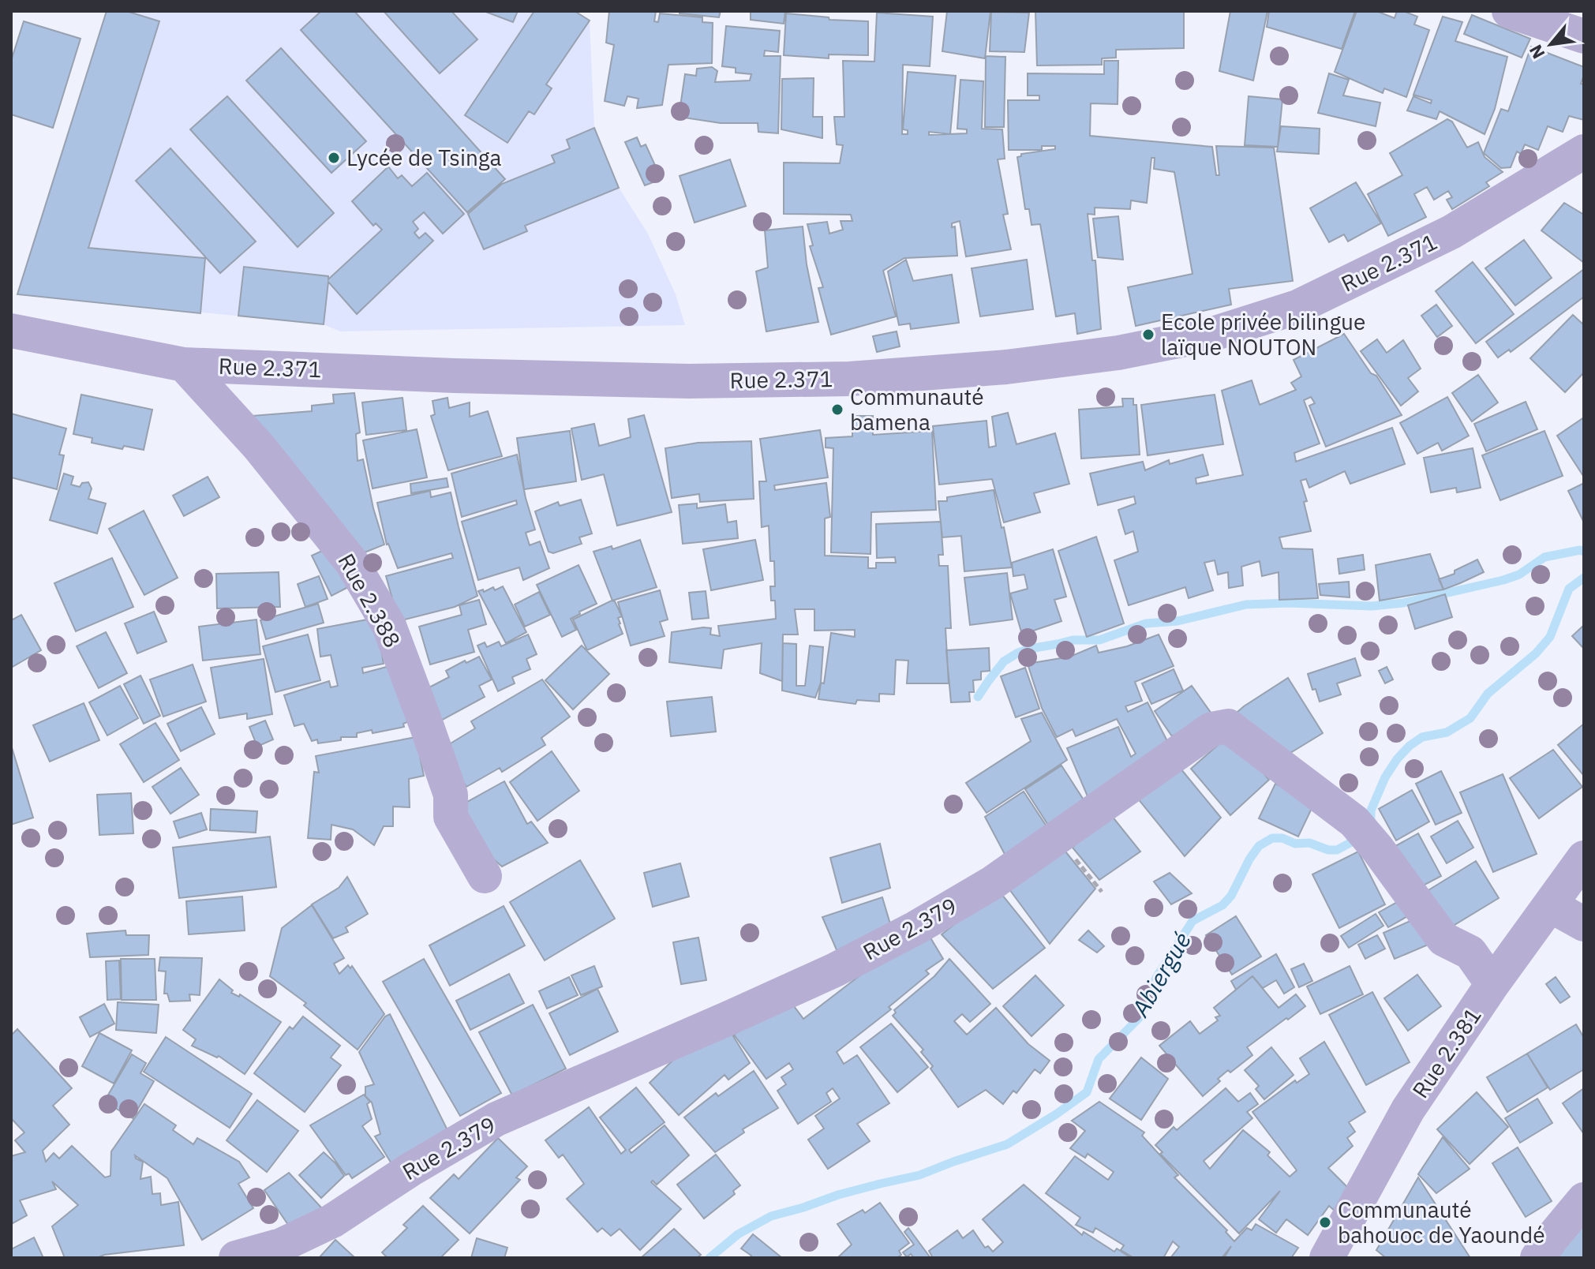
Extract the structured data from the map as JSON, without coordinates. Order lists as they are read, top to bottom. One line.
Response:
{"streets":{"street":["Rue 2.371","Rue 2.388","Rue 2.379","Rue 2.381"]},"crossings":[["Rue 2.371","Rue 2.388"],["Rue 2.379","Rue 2.381"]],"water":["Abiergué"],"places":["Lycée de Tsinga","Ecole privée bilingue laïque NOUTON","Communauté bamena","Communauté bahouoc de Yaoundé"],"north":"bottom left"}
